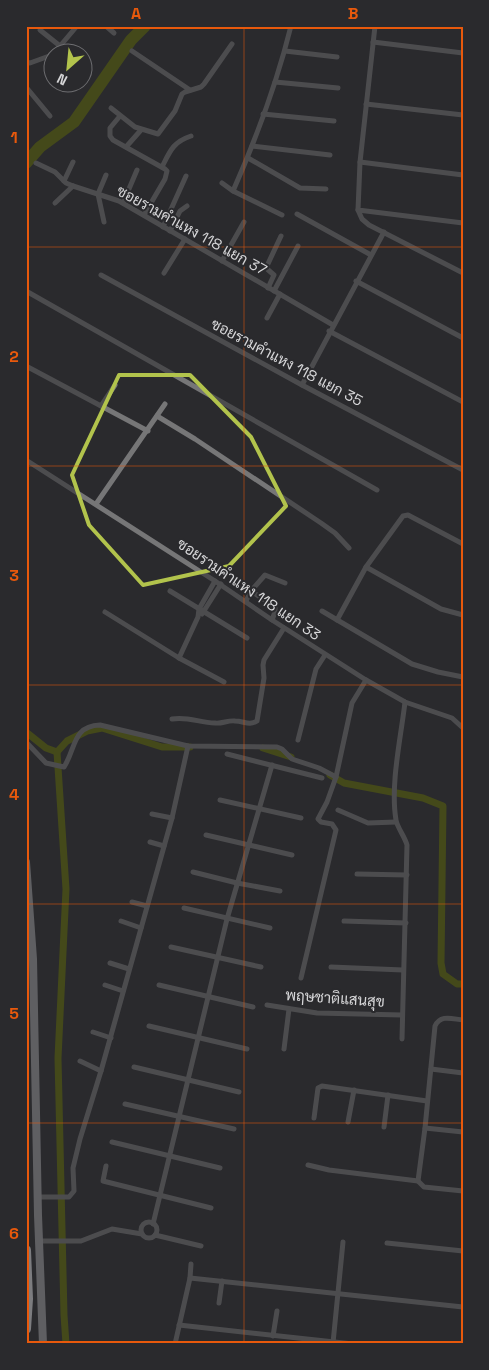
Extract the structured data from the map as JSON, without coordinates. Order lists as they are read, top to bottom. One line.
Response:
{"streets":{"street":["ซอยรามคำแหง 118 แยก 37","ซอยรามคำแหง 118 แยก 35","ซอยรามคำแหง 118 แยก 33","พฤษชาติแสนสุข"]},"crossings":[["ซอยรามคำแหง 118 แยก 33","พฤษชาติแสนสุข"]],"north":"bottom left","grid":{"columns":["A","B"],"rows":["1","2","3","4","5","6"]}}
